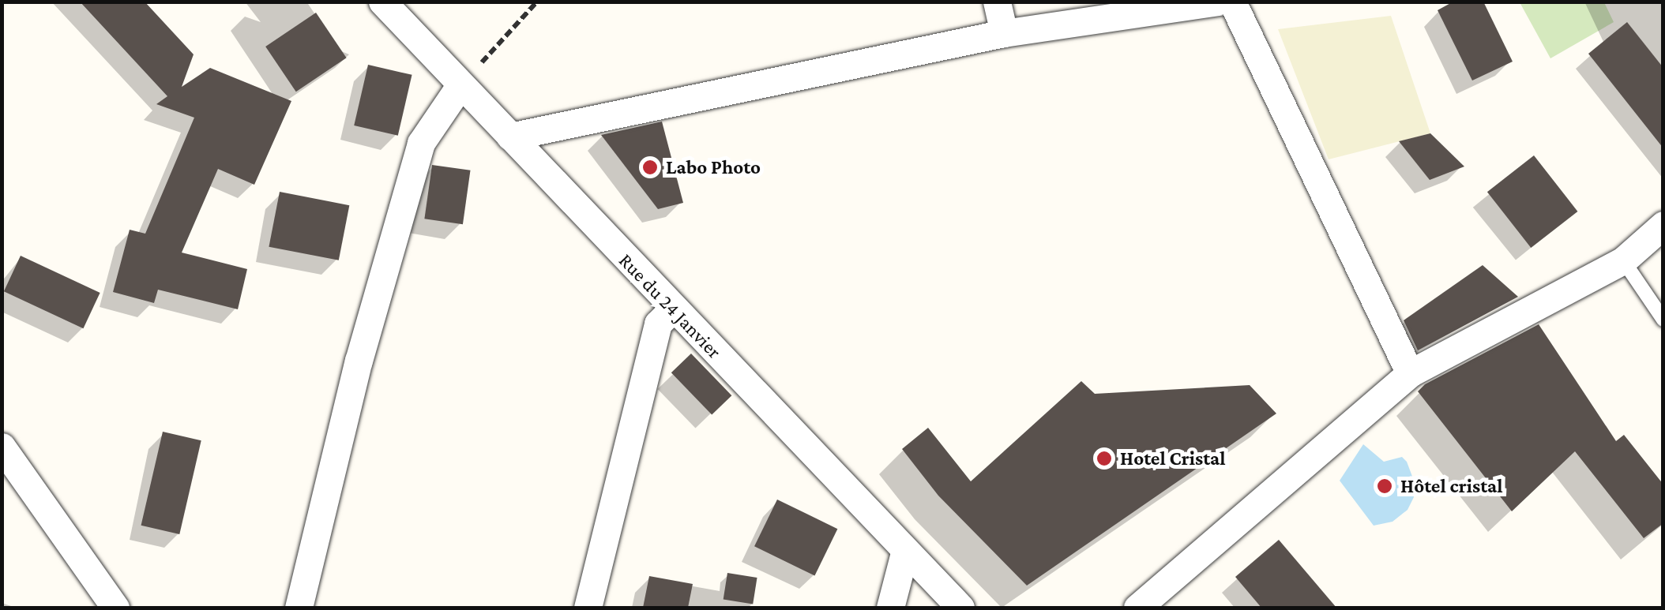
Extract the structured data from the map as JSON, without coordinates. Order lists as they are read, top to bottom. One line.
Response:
{"streets":{"street":["Rue du 24 Janvier"]},"places":["Labo Photo","Hotel Cristal","Hôtel cristal"]}
